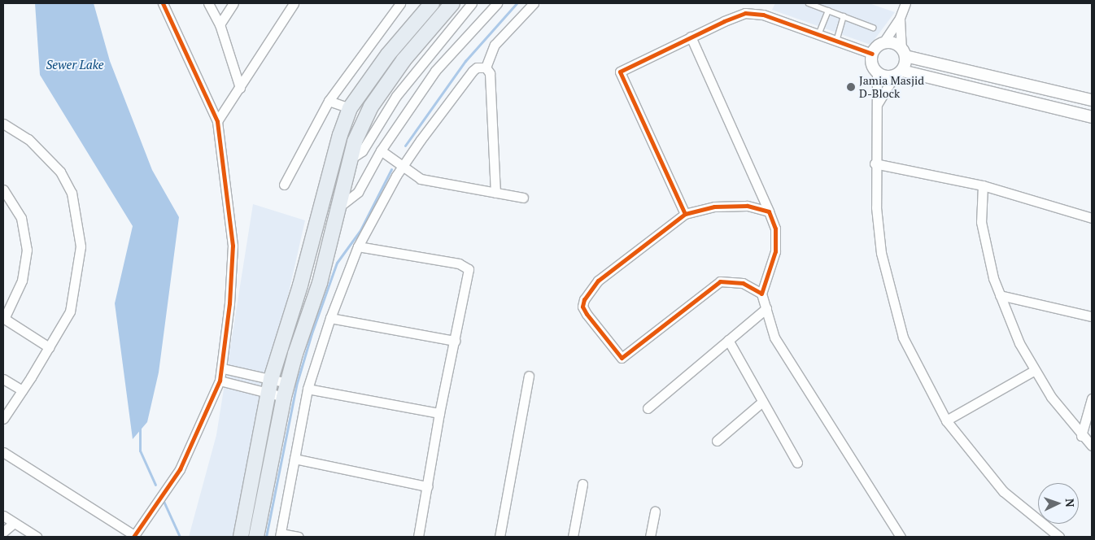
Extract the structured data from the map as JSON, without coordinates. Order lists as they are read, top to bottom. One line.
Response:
{"water":["Sewer Lake"],"places":["Jamia Masjid D-Block"],"north":"right"}
